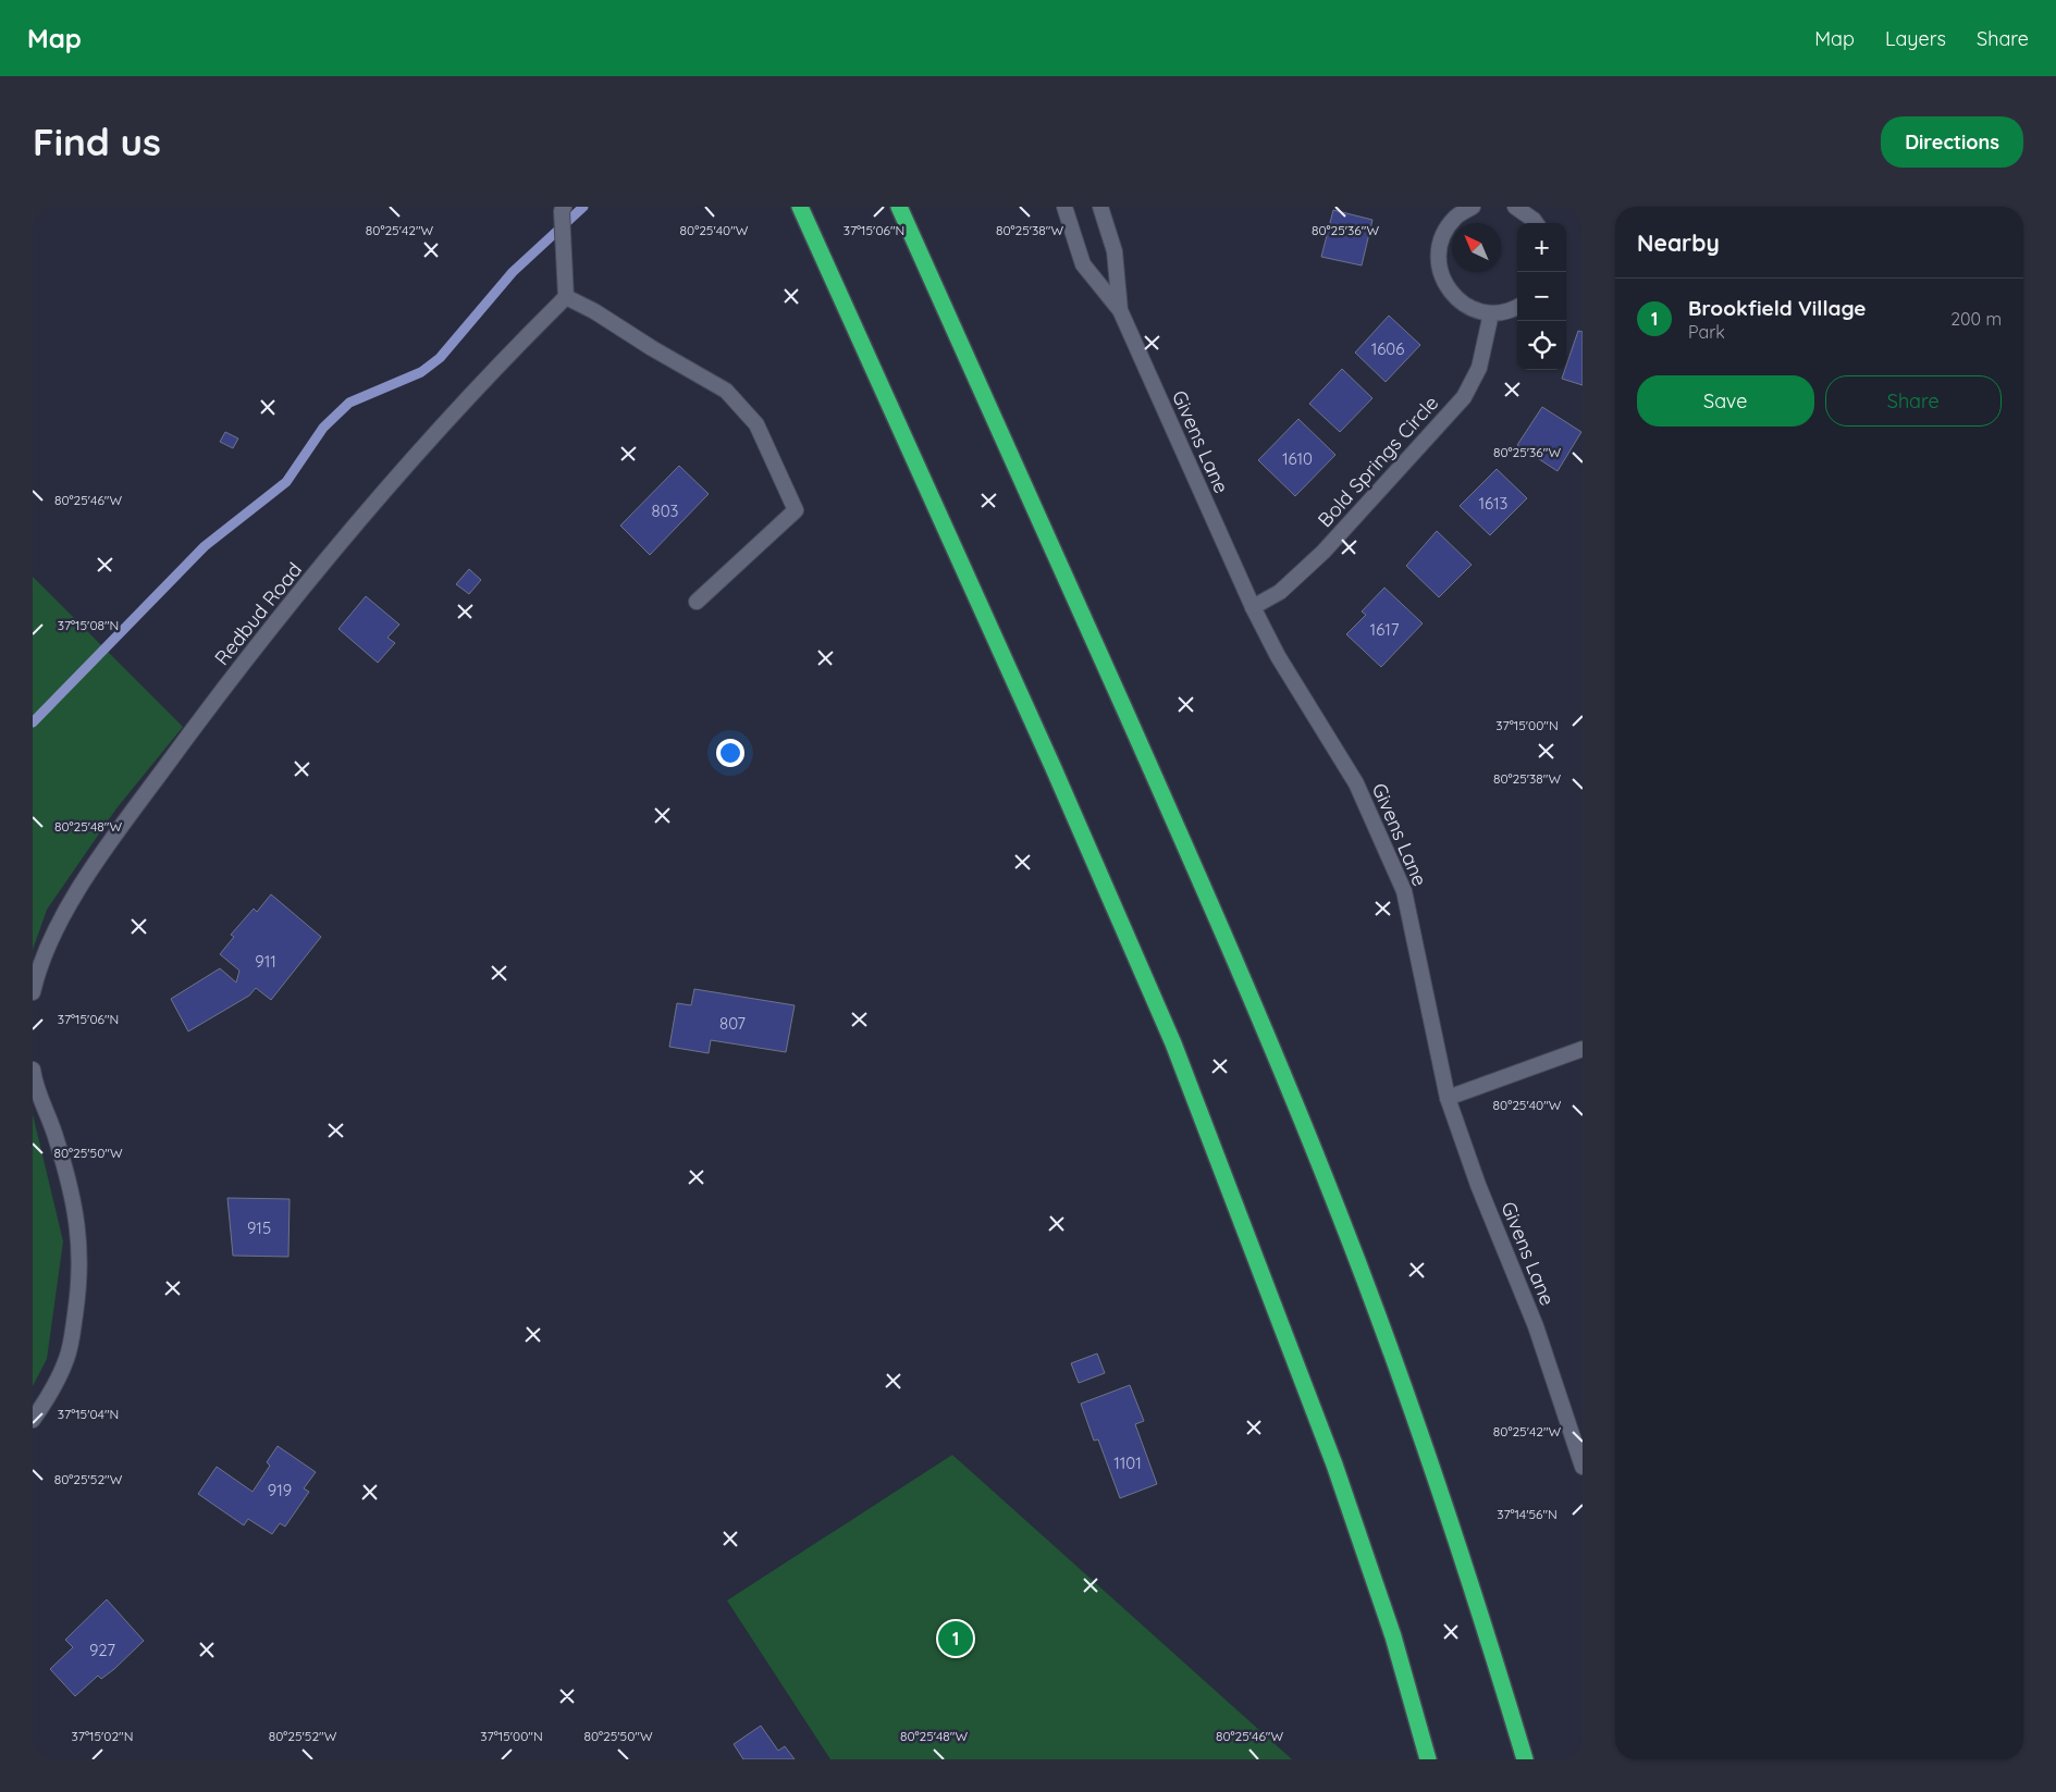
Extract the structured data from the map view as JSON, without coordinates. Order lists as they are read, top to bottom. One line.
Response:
{"streets":{"street":["Givens Lane","Bold Springs Circle","Redbud Road"]},"crossings":[["Givens Lane","Bold Springs Circle"]],"house_numbers":["1606","1610","1613","803","1617","911","807","915","1101","919","927"],"north":"top left","page":{"header":"Map","nav":["Map","Layers","Share"],"buttons":["Directions",["Save","Share"]],"title":"Find us","heading":"Nearby","map_buttons":["+","−"],"list":[{"mark":"1","name":"Brookfield Village","note":"Park","value":"200 m"}],"pins":"1"},"coordinates":["37°15'06\"N","80°25'42\"W","80°25'40\"W","80°25'38\"W","80°25'36\"W","80°25'46\"W","37°15'08\"N","37°15'00\"N","80°25'48\"W","80°25'50\"W","37°15'04\"N","80°25'52\"W","37°14'56\"N","37°15'02\"N"]}
